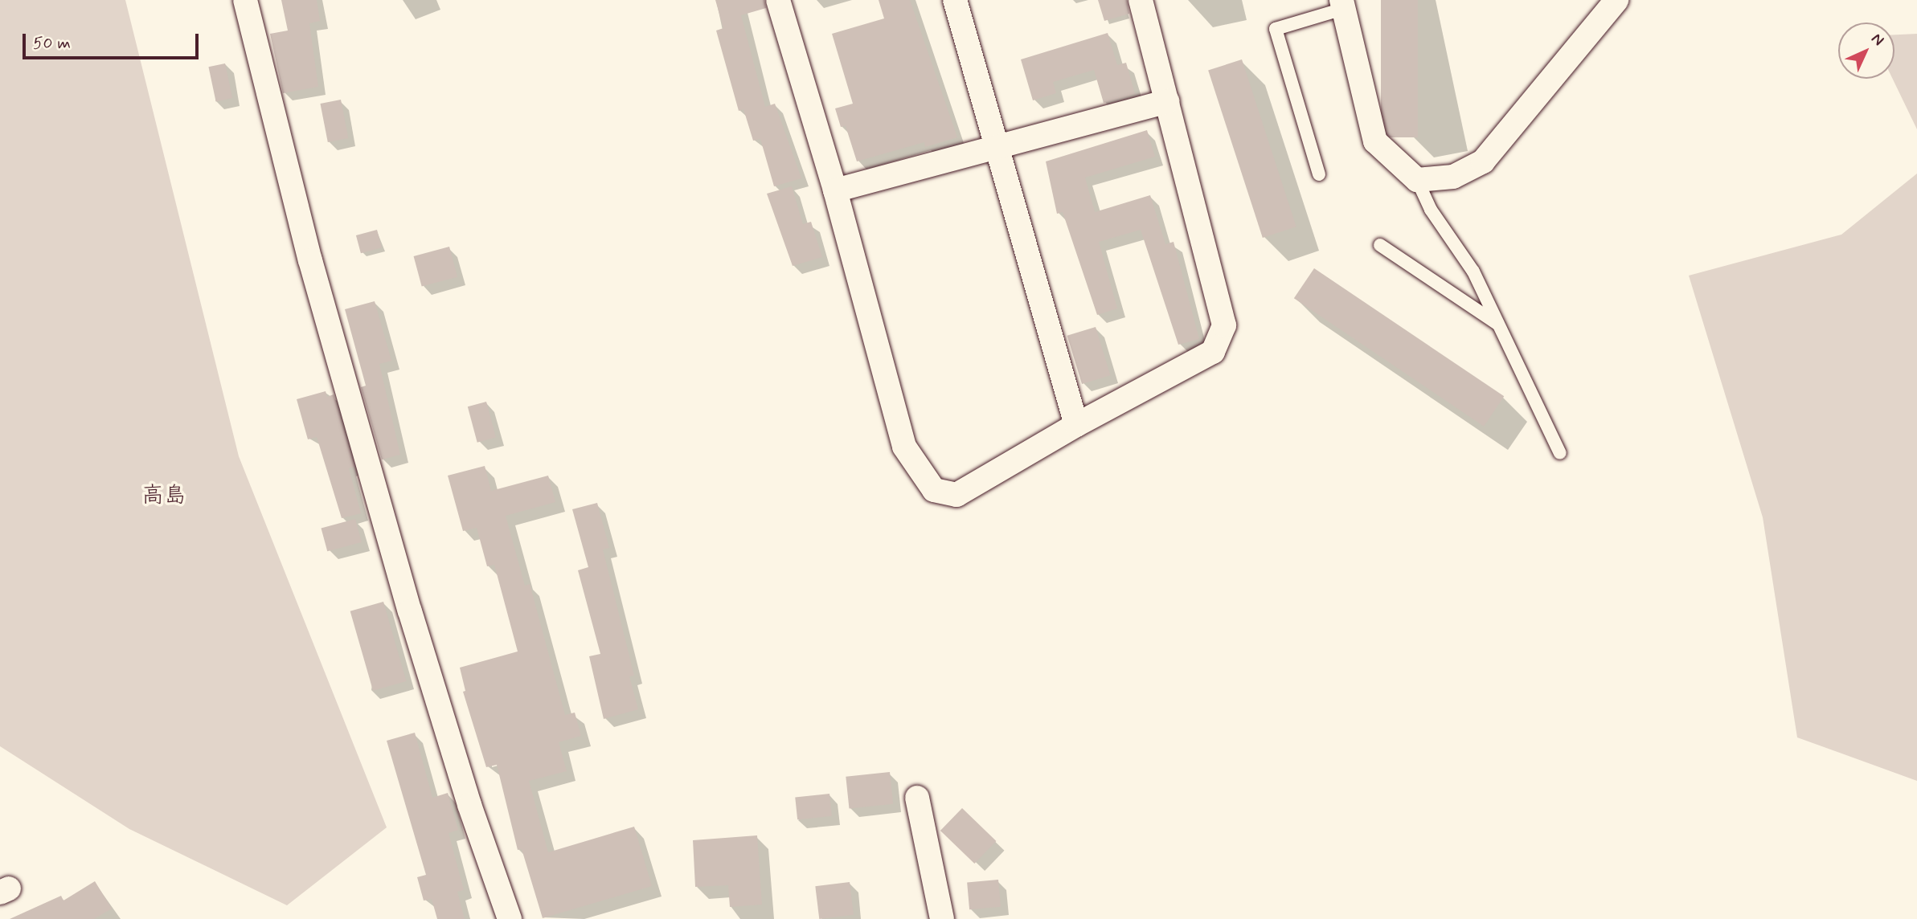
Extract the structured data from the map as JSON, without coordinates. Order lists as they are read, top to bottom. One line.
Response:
{"districts":["高島"],"scale_bar":"50 m","north":"top right"}
